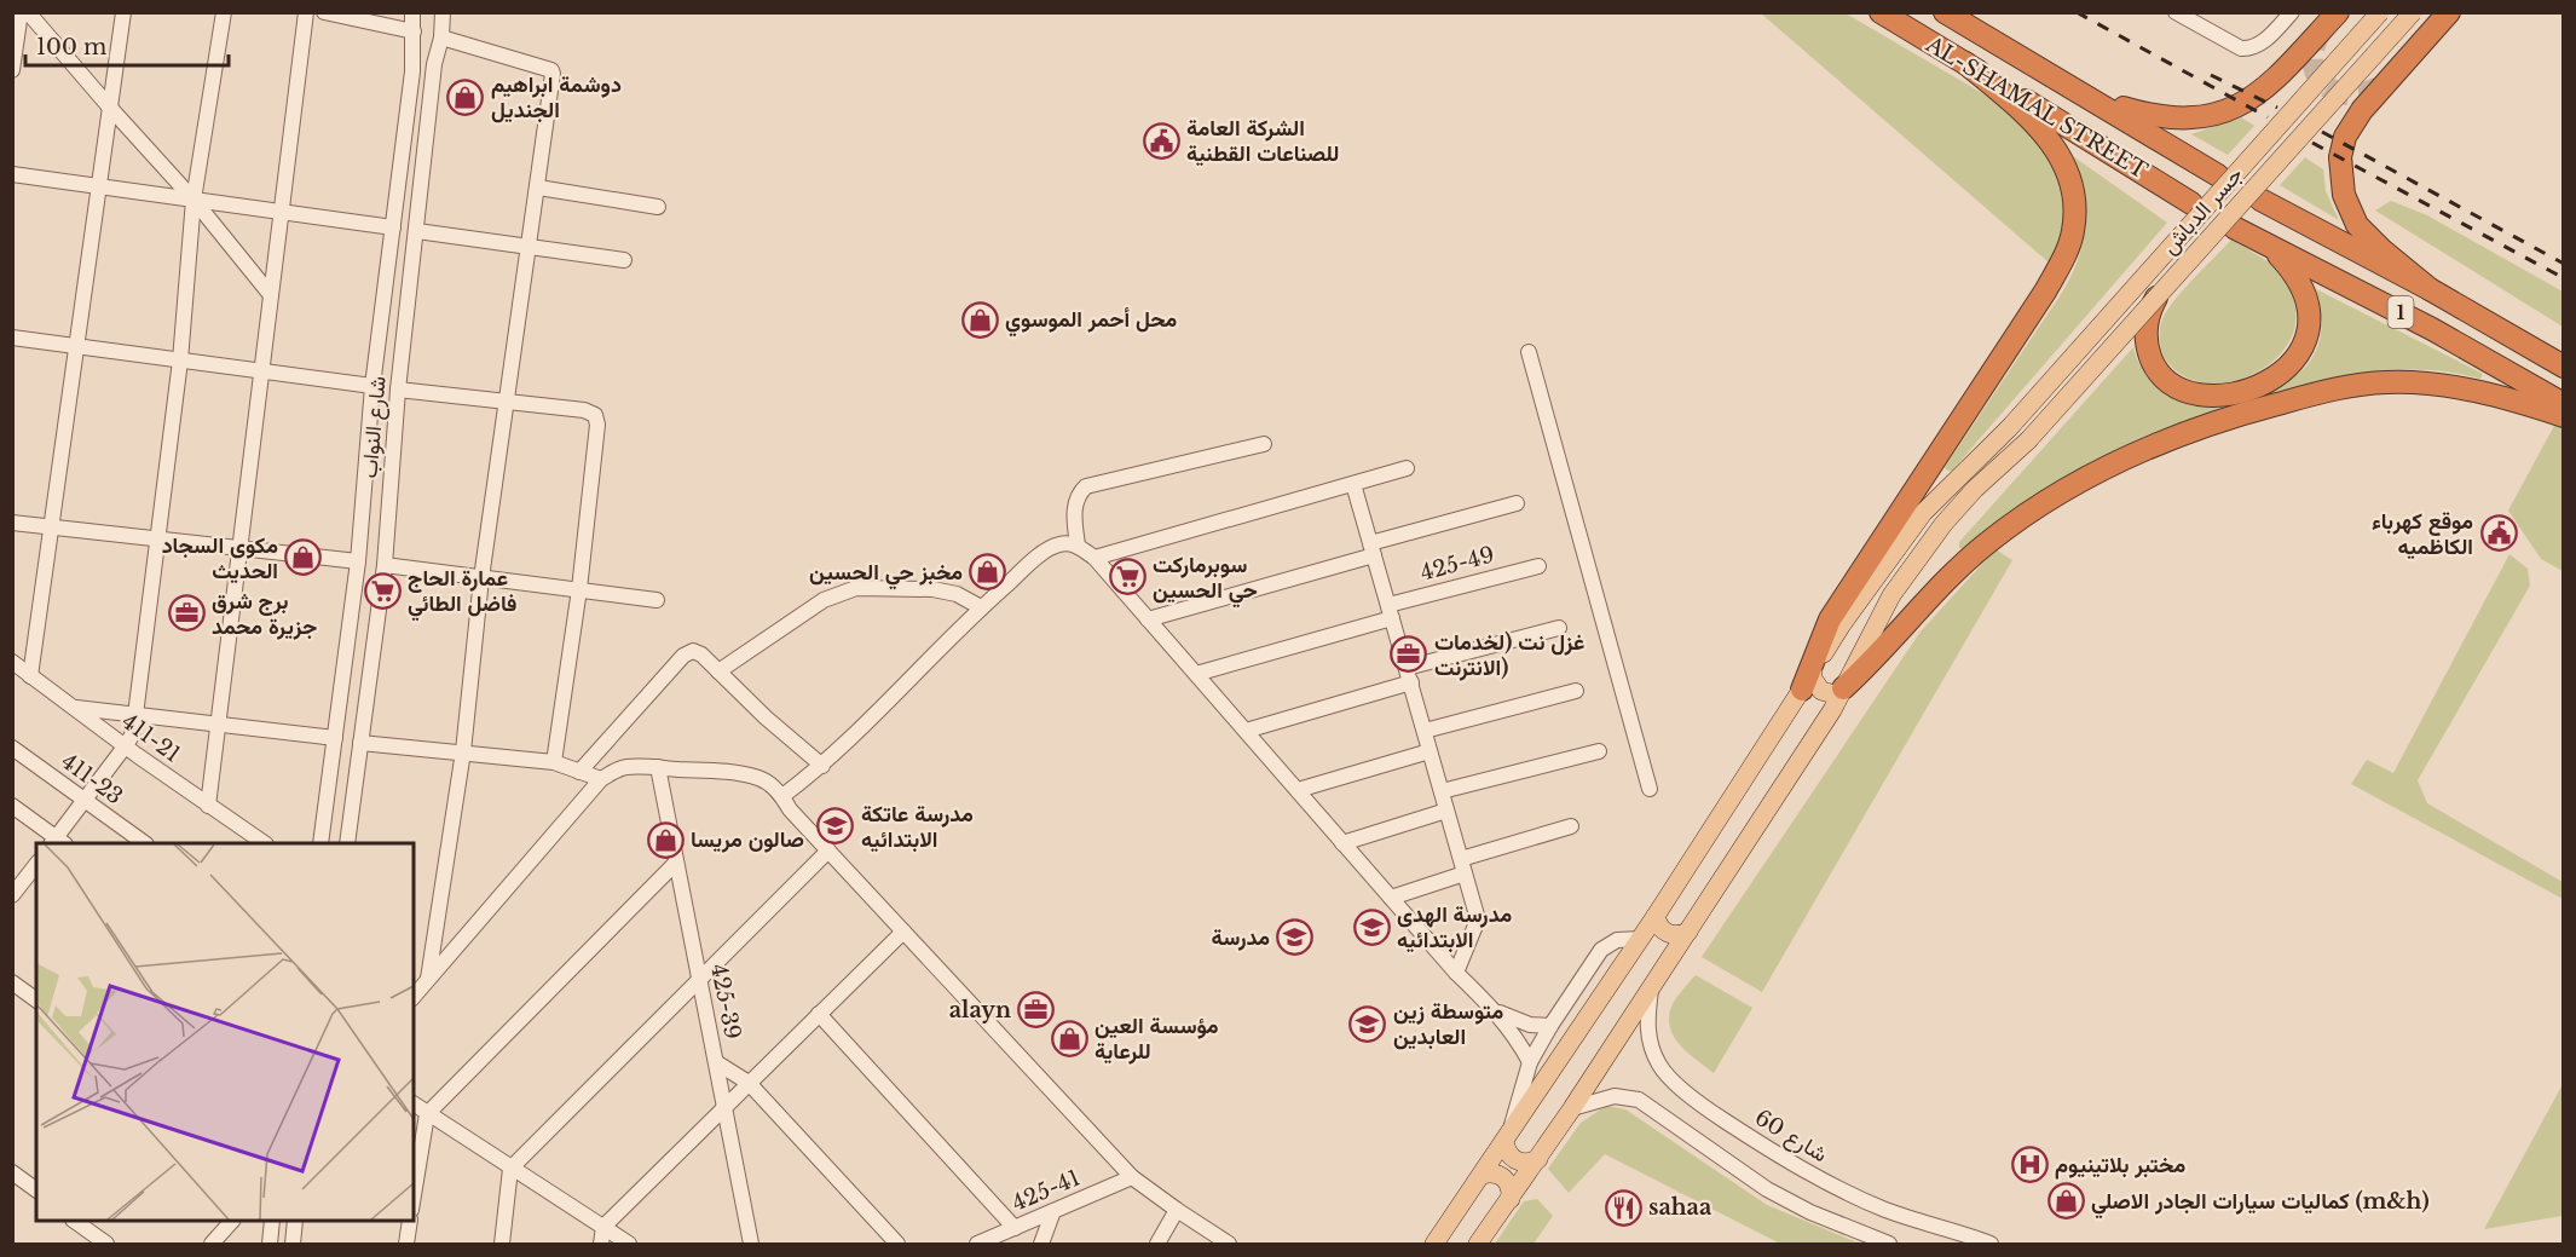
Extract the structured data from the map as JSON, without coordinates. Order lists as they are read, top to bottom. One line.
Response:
{"streets":{"highway":["AL-SHAMAL STREET","1"],"main road":["جسر الدباش"],"street":["شارع النواب","425-49","411-21","411-23","425-39","شارع 60","425-41"]},"crossings":[["جسر الدباش","شارع 60"]],"places":{"shop":["دوشمة ابراهيم الجنديل","محل أحمر الموسوي","مكوى السجاد الحديث","مخبز حي الحسين","صالون مريسا","مؤسسة العين للرعاية","كماليات سيارات الجادر الاصلي (m&h)"],"public building":["الشركة العامة للصناعات القطنية","موقع كهرباء الكاظميه"],"supermarket":["سوبرماركت حي الحسين","عمارة الحاج فاضل الطائي"],"office":["برج شرق جزيرة محمد","غزل نت (لخدمات الانترنت)","alayn"],"school or university":["مدرسة عاتكة الابتدائيه","مدرسة الهدى الابتدائيه","مدرسة","متوسطة زين العابدين"],"hospital":["مختبر بلاتينيوم"],"restaurant":["sahaa"]},"scale_bar":"100 m"}
